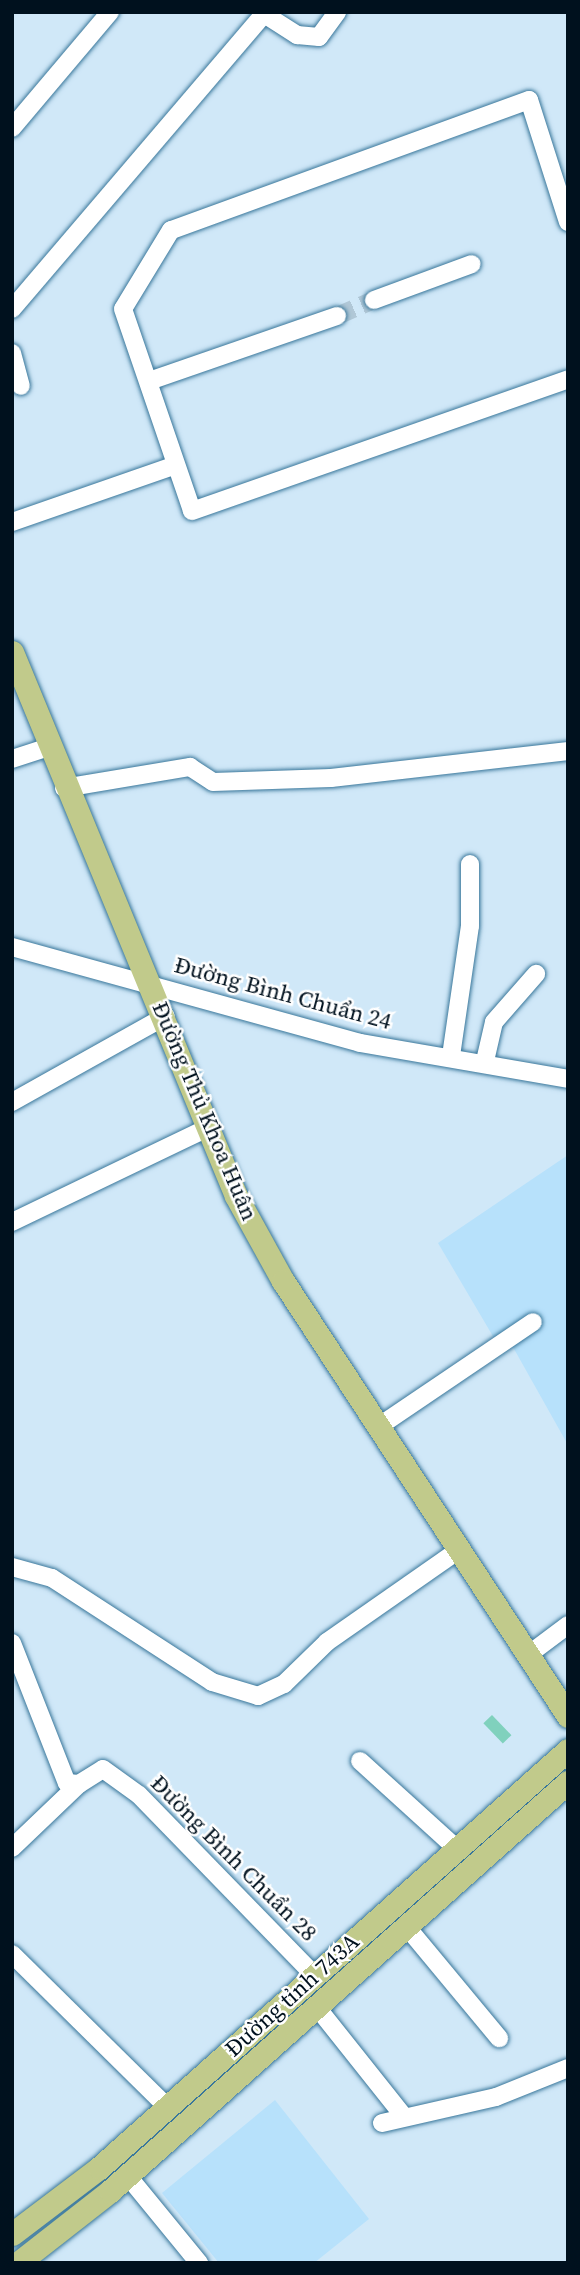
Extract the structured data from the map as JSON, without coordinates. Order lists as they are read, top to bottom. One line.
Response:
{"streets":{"main road":["Đường Thủ Khoa Huân","Đường tỉnh 743A"],"street":["Đường Bình Chuẩn 24","Đường Bình Chuẩn 28"]},"crossings":[["Đường Bình Chuẩn 24","Đường Thủ Khoa Huân"],["Đường Bình Chuẩn 28","Đường tỉnh 743A"]]}
